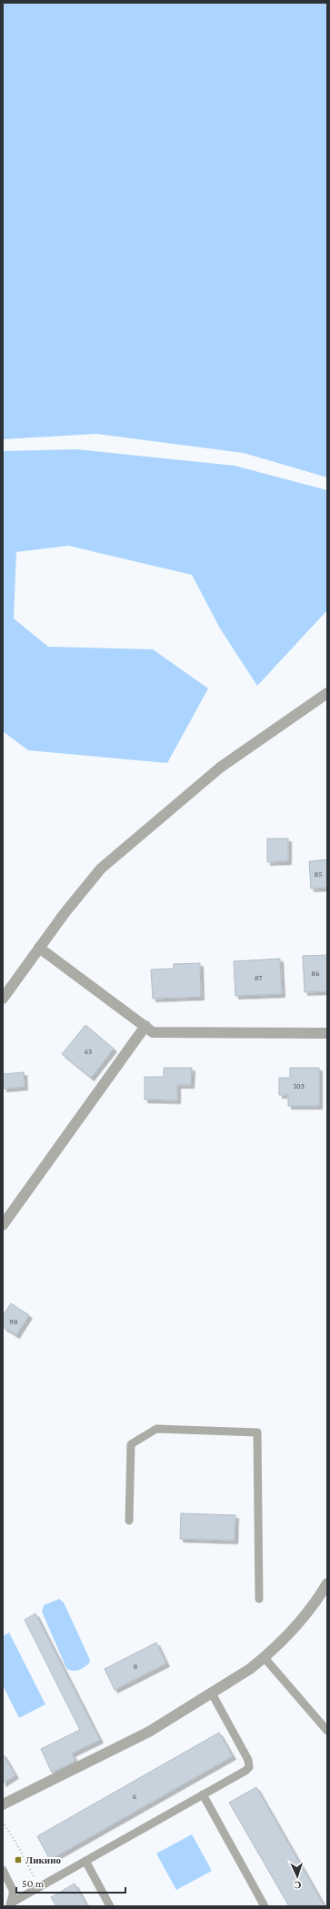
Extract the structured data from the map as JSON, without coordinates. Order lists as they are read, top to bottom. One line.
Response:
{"places":{"transit":["Ликино"]},"house_numbers":["85","86","87","63","103","98","8","6"],"scale_bar":"50 m","north":"bottom"}
